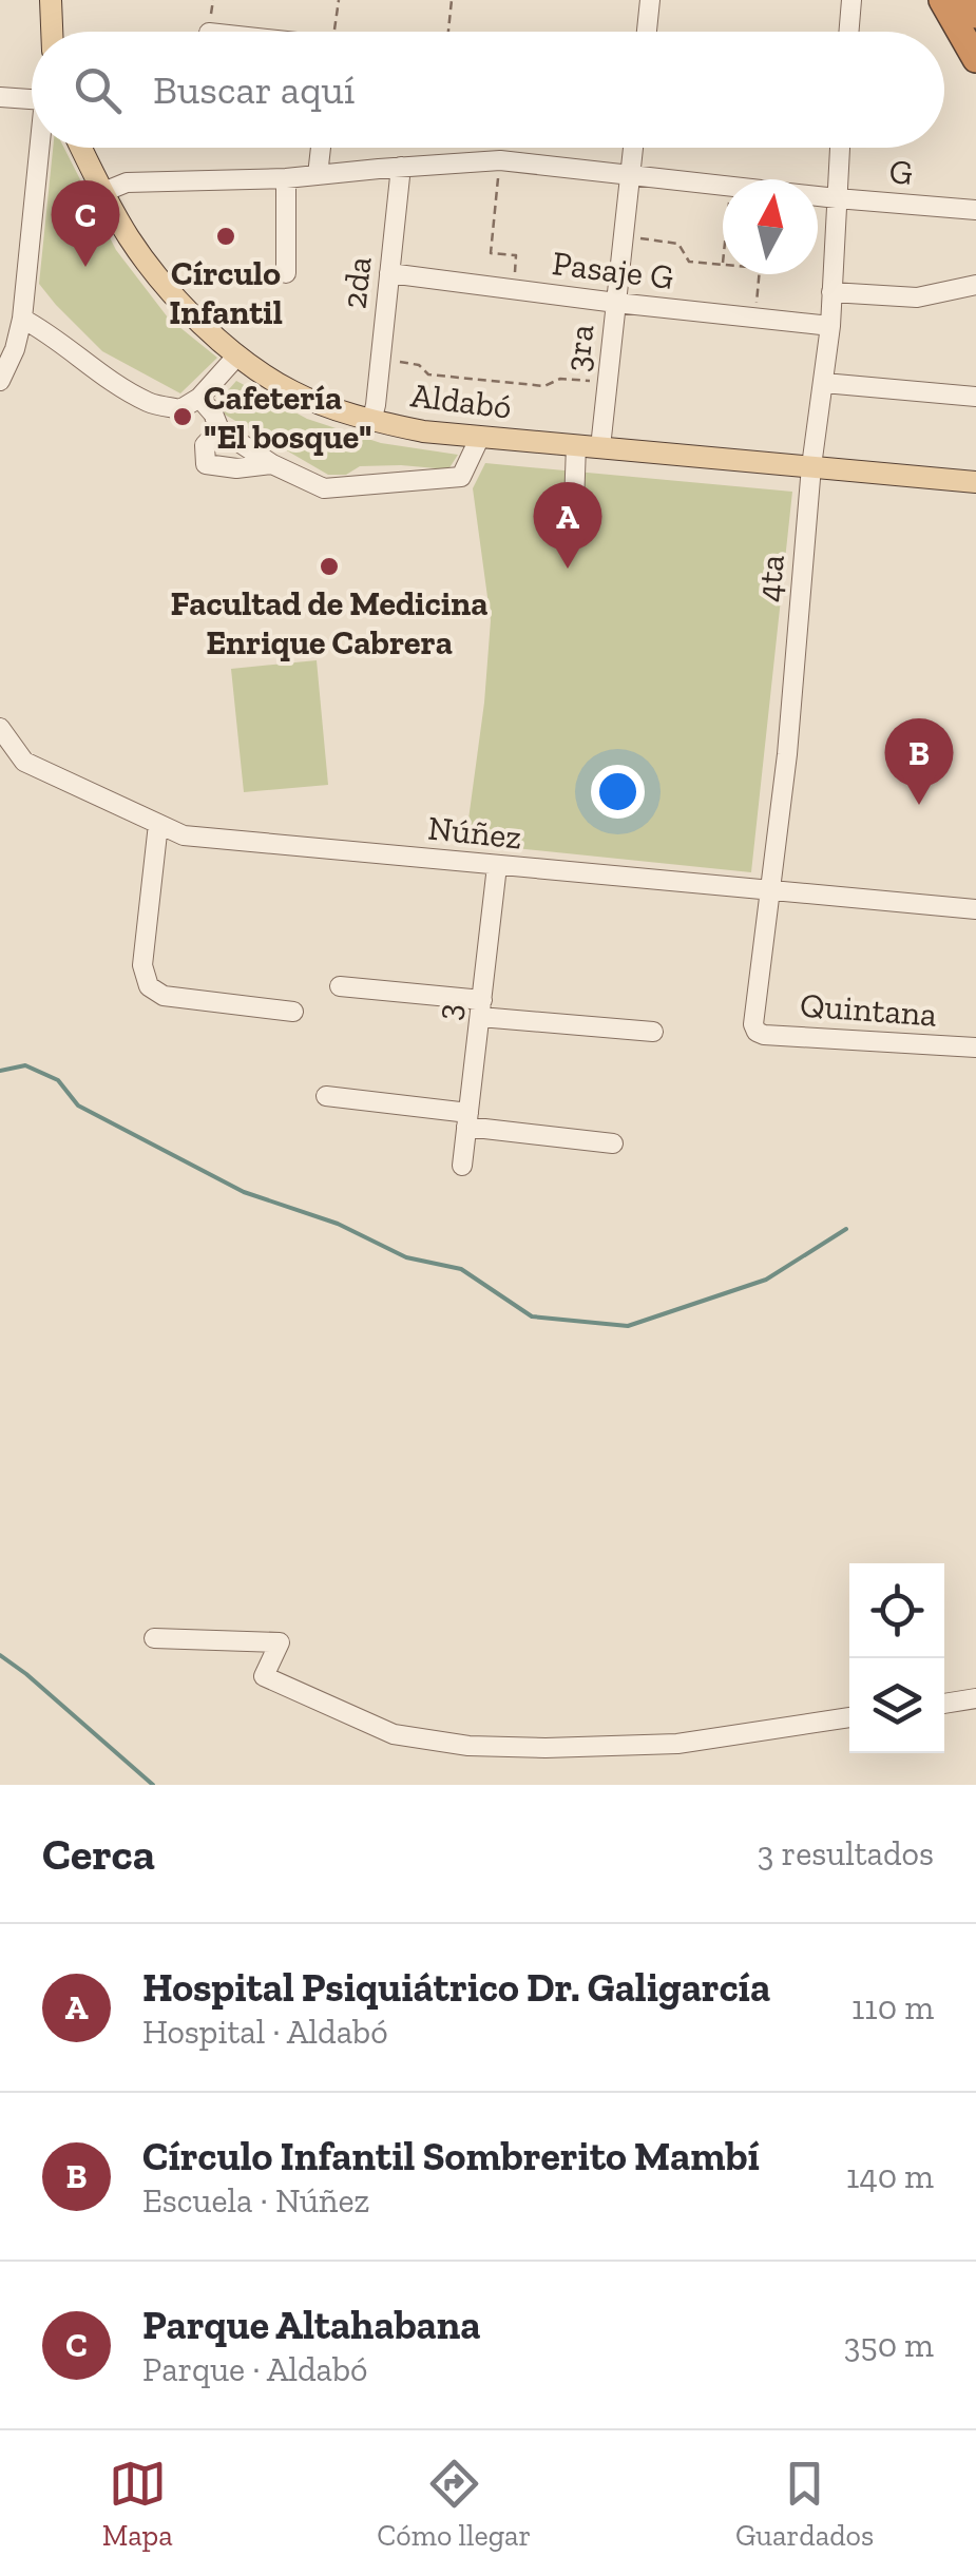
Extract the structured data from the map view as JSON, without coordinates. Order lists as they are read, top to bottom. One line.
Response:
{"streets":{"main road":["Aldabó"],"street":["G","Pasaje G","2da","3ra","4ta","Núñez","Quintana","3"]},"crossings":[["G","2da"],["G","3ra"],["G","Aldabó"],["G","4ta"],["Pasaje G","2da"],["Pasaje G","3ra"],["Pasaje G","4ta"],["2da","Aldabó"],["3ra","Aldabó"],["Aldabó","4ta"],["4ta","Núñez"],["4ta","Quintana"],["Núñez","3"]],"places":["Círculo Infantil","Cafetería \"El bosque\"","Facultad de Medicina Enrique Cabrera"],"north":"top","page":{"search":"Buscar aquí","pins":["C","A","B"],"heading":["Cerca","3 resultados"],"list":[{"mark":"A","name":"Hospital Psiquiátrico Dr. Galigarcía","note":"Hospital · Aldabó","value":"110 m"},{"mark":"B","name":"Círculo Infantil Sombrerito Mambí","note":"Escuela · Núñez","value":"140 m"},{"mark":"C","name":"Parque Altahabana","note":"Parque · Aldabó","value":"350 m"}],"nav":["Mapa","Cómo llegar","Guardados"]}}
